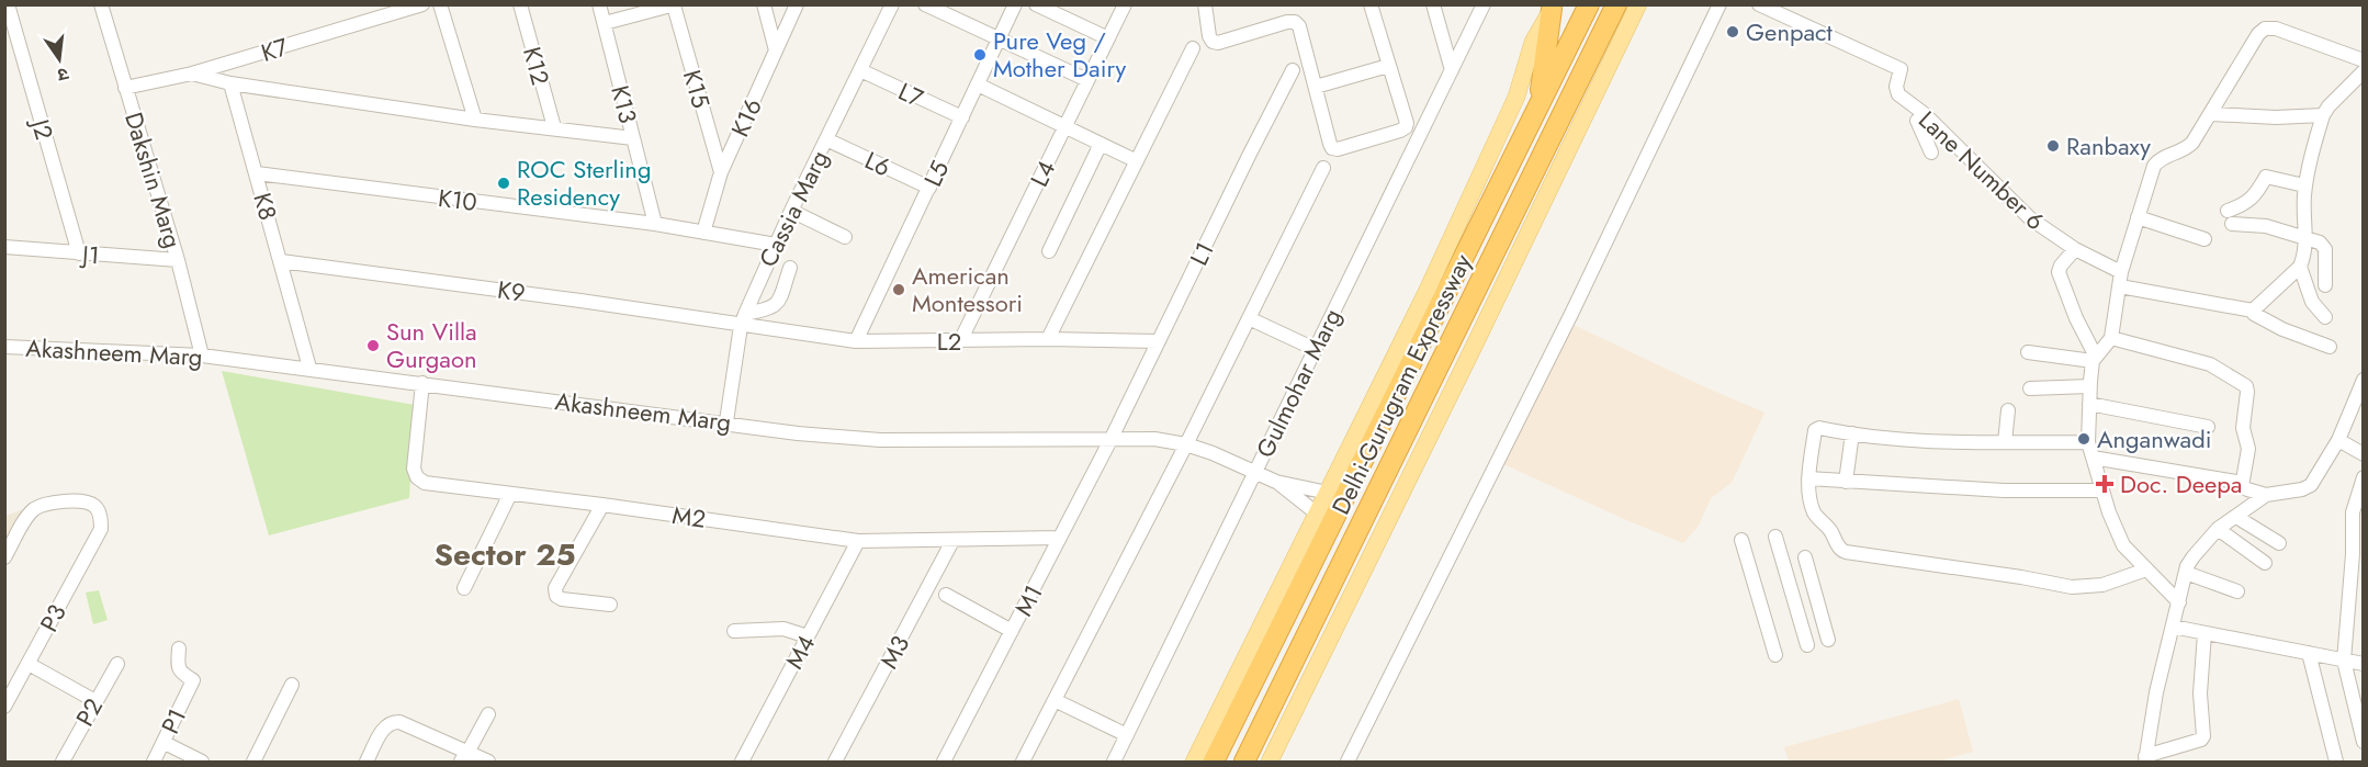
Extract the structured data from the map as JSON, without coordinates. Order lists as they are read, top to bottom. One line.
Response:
{"streets":{"highway":["Delhi-Gurugram Expressway"],"street":["K7","K12","K15","L7","K13","K16","J2","L6","Lane Number 6","L5","L4","Dakshin Marg","K10","K8","Cassia Marg","L1","J1","K9","L2","Akashneem Marg","Gulmohar Marg","M2","M1","P3","M4","M3","P2","P1"]},"crossings":[["K7","Dakshin Marg"],["K15","K16"],["L7","L5"],["L7","Cassia Marg"],["K13","K10"],["K16","K10"],["J2","J1"],["L6","L5"],["L6","Cassia Marg"],["L5","L2"],["L4","L2"],["Dakshin Marg","J1"],["Dakshin Marg","Akashneem Marg"],["K10","K8"],["K10","Cassia Marg"],["K8","K9"],["K8","Akashneem Marg"],["Cassia Marg","K9"],["Cassia Marg","L2"],["Cassia Marg","Akashneem Marg"],["L1","L2"],["L1","Akashneem Marg"],["L1","M1"],["K9","L2"],["Akashneem Marg","Gulmohar Marg"],["Akashneem Marg","M2"],["Akashneem Marg","M1"],["M2","M1"],["M2","M4"],["M2","M3"]],"districts":["Sector 25"],"places":{"other":["Genpact","Pure Veg / Mother Dairy","Ranbaxy","ROC Sterling Residency","American Montessori","Sun Villa Gurgaon","Anganwadi"],"health":["Doc. Deepa"]},"north":"bottom"}
